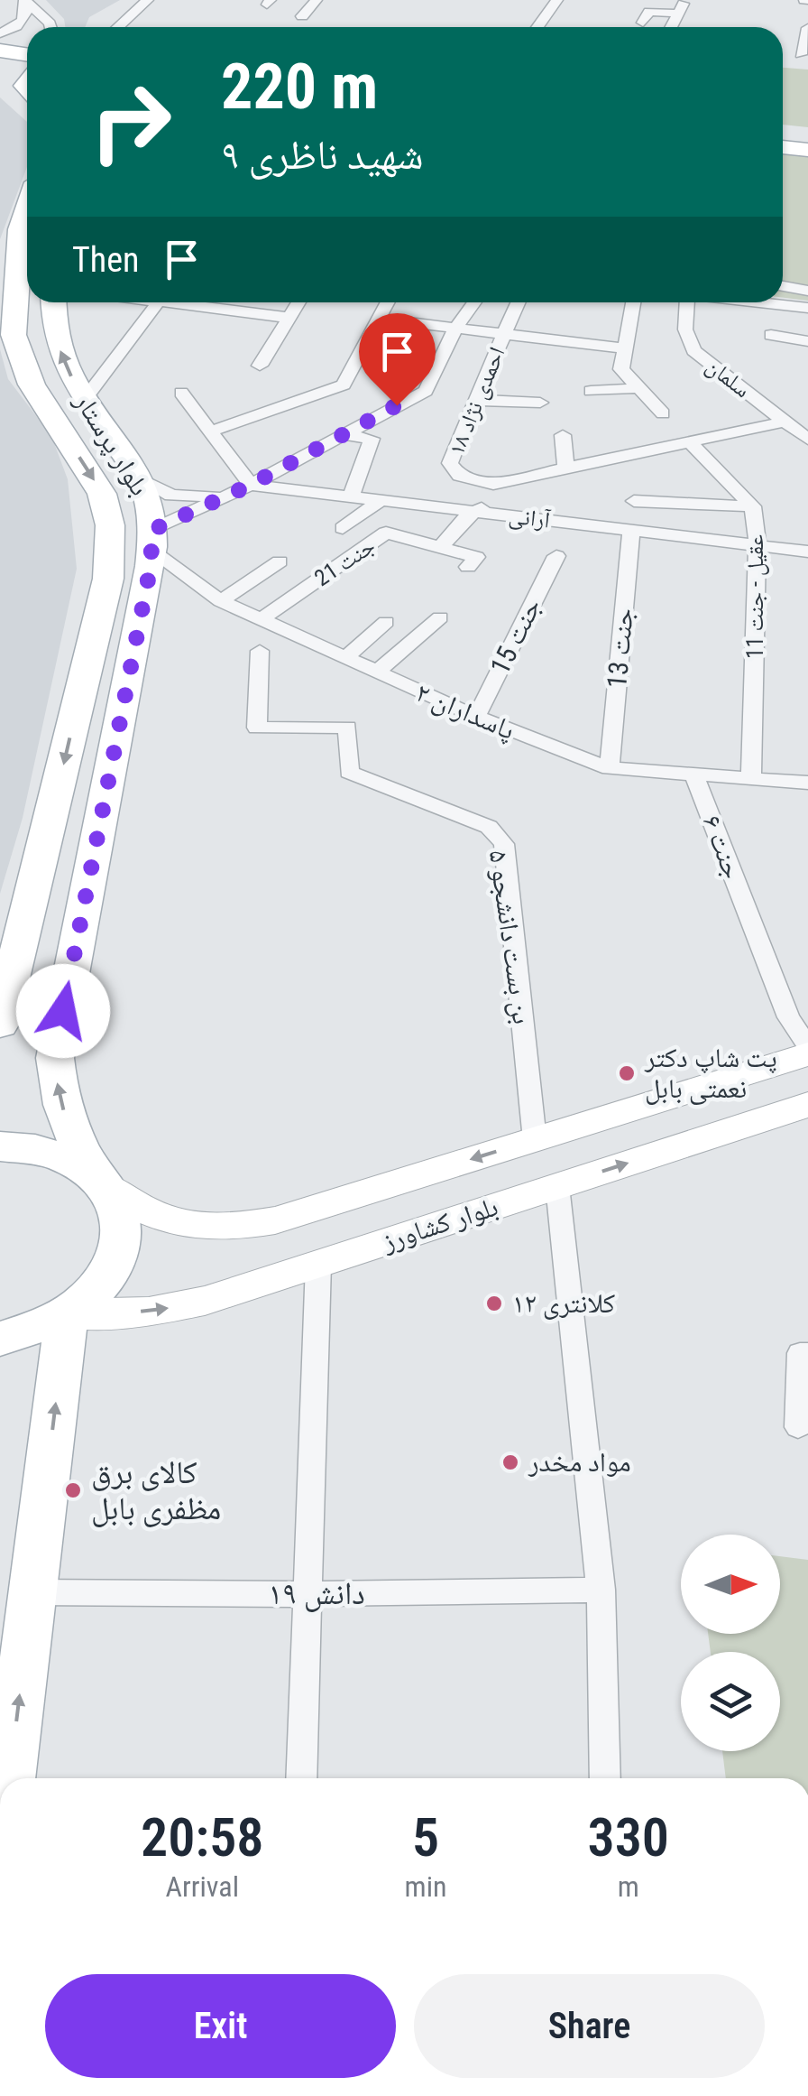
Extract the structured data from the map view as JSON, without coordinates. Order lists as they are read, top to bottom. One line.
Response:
{"streets":{"main road":["بلوار پرستار","بلوار کشاورز"],"street":["سلمان","احمدی نژاد ۱۸","آرانی","جنت 21","عقیل - جنت 11","جنت 15","جنت 13","پاسداران ۲","جنت ۶","بن بست دانشجو ۵","دانش ۱۹"]},"crossings":[["بلوار پرستار","پاسداران ۲"],["بلوار پرستار","بلوار کشاورز"],["آرانی","عقیل - جنت 11"],["آرانی","جنت 13"],["جنت 21","پاسداران ۲"],["عقیل - جنت 11","پاسداران ۲"],["جنت 15","پاسداران ۲"],["جنت 13","پاسداران ۲"],["پاسداران ۲","جنت ۶"],["بن بست دانشجو ۵","بلوار کشاورز"]],"places":["پت شاپ دکتر نعمتی بابل","کلانتری ۱۲","مواد مخدر","کالای برق مظفری بابل"],"north":"right","page":{"turn":["220 m","شهید ناظری ۹"],"then":"Then","eta":["20:58","Arrival","5","min","330","m"],"buttons":["Exit","Share"]}}
